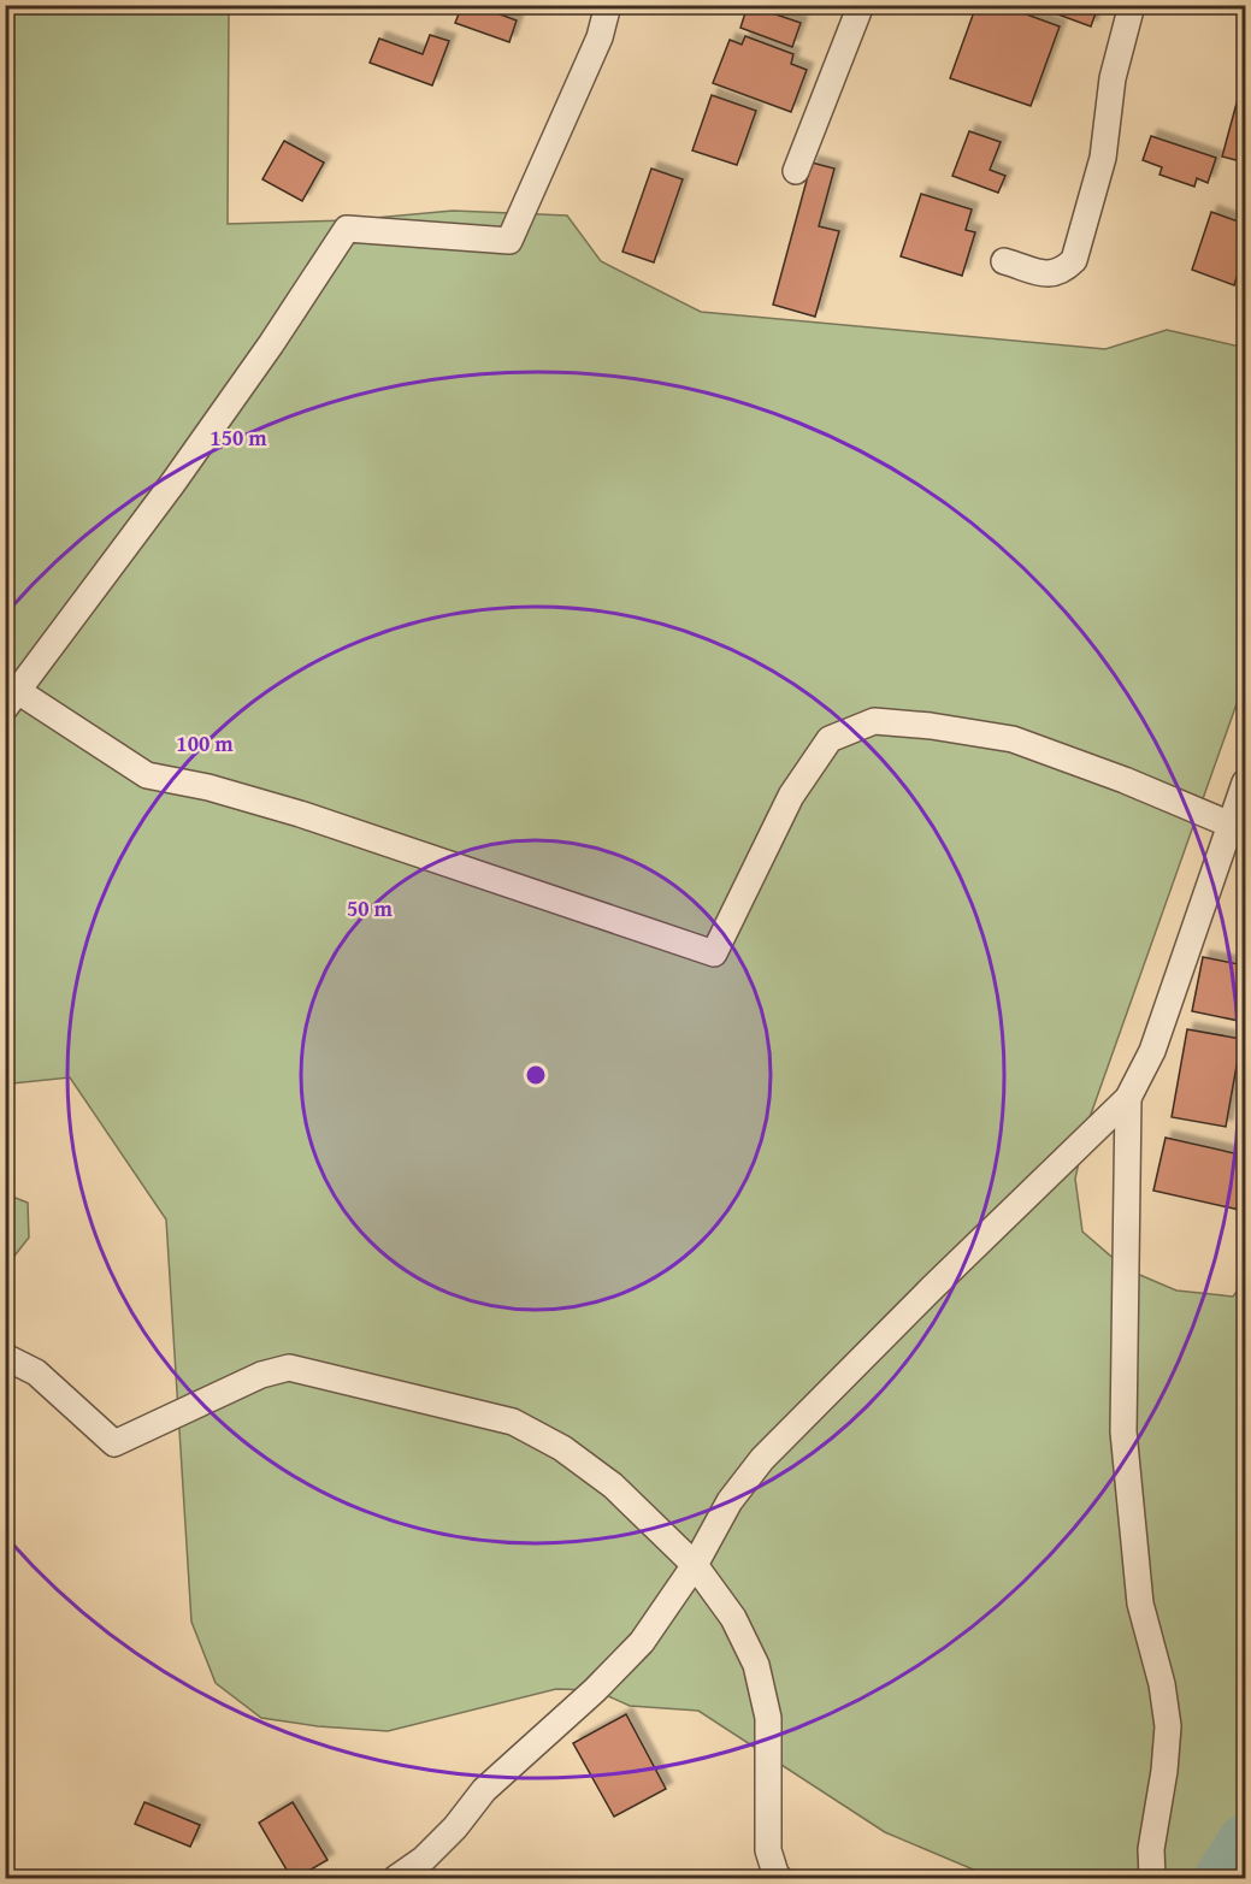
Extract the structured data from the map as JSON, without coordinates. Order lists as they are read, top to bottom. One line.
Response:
{"rings":["150 m","100 m","50 m"]}
